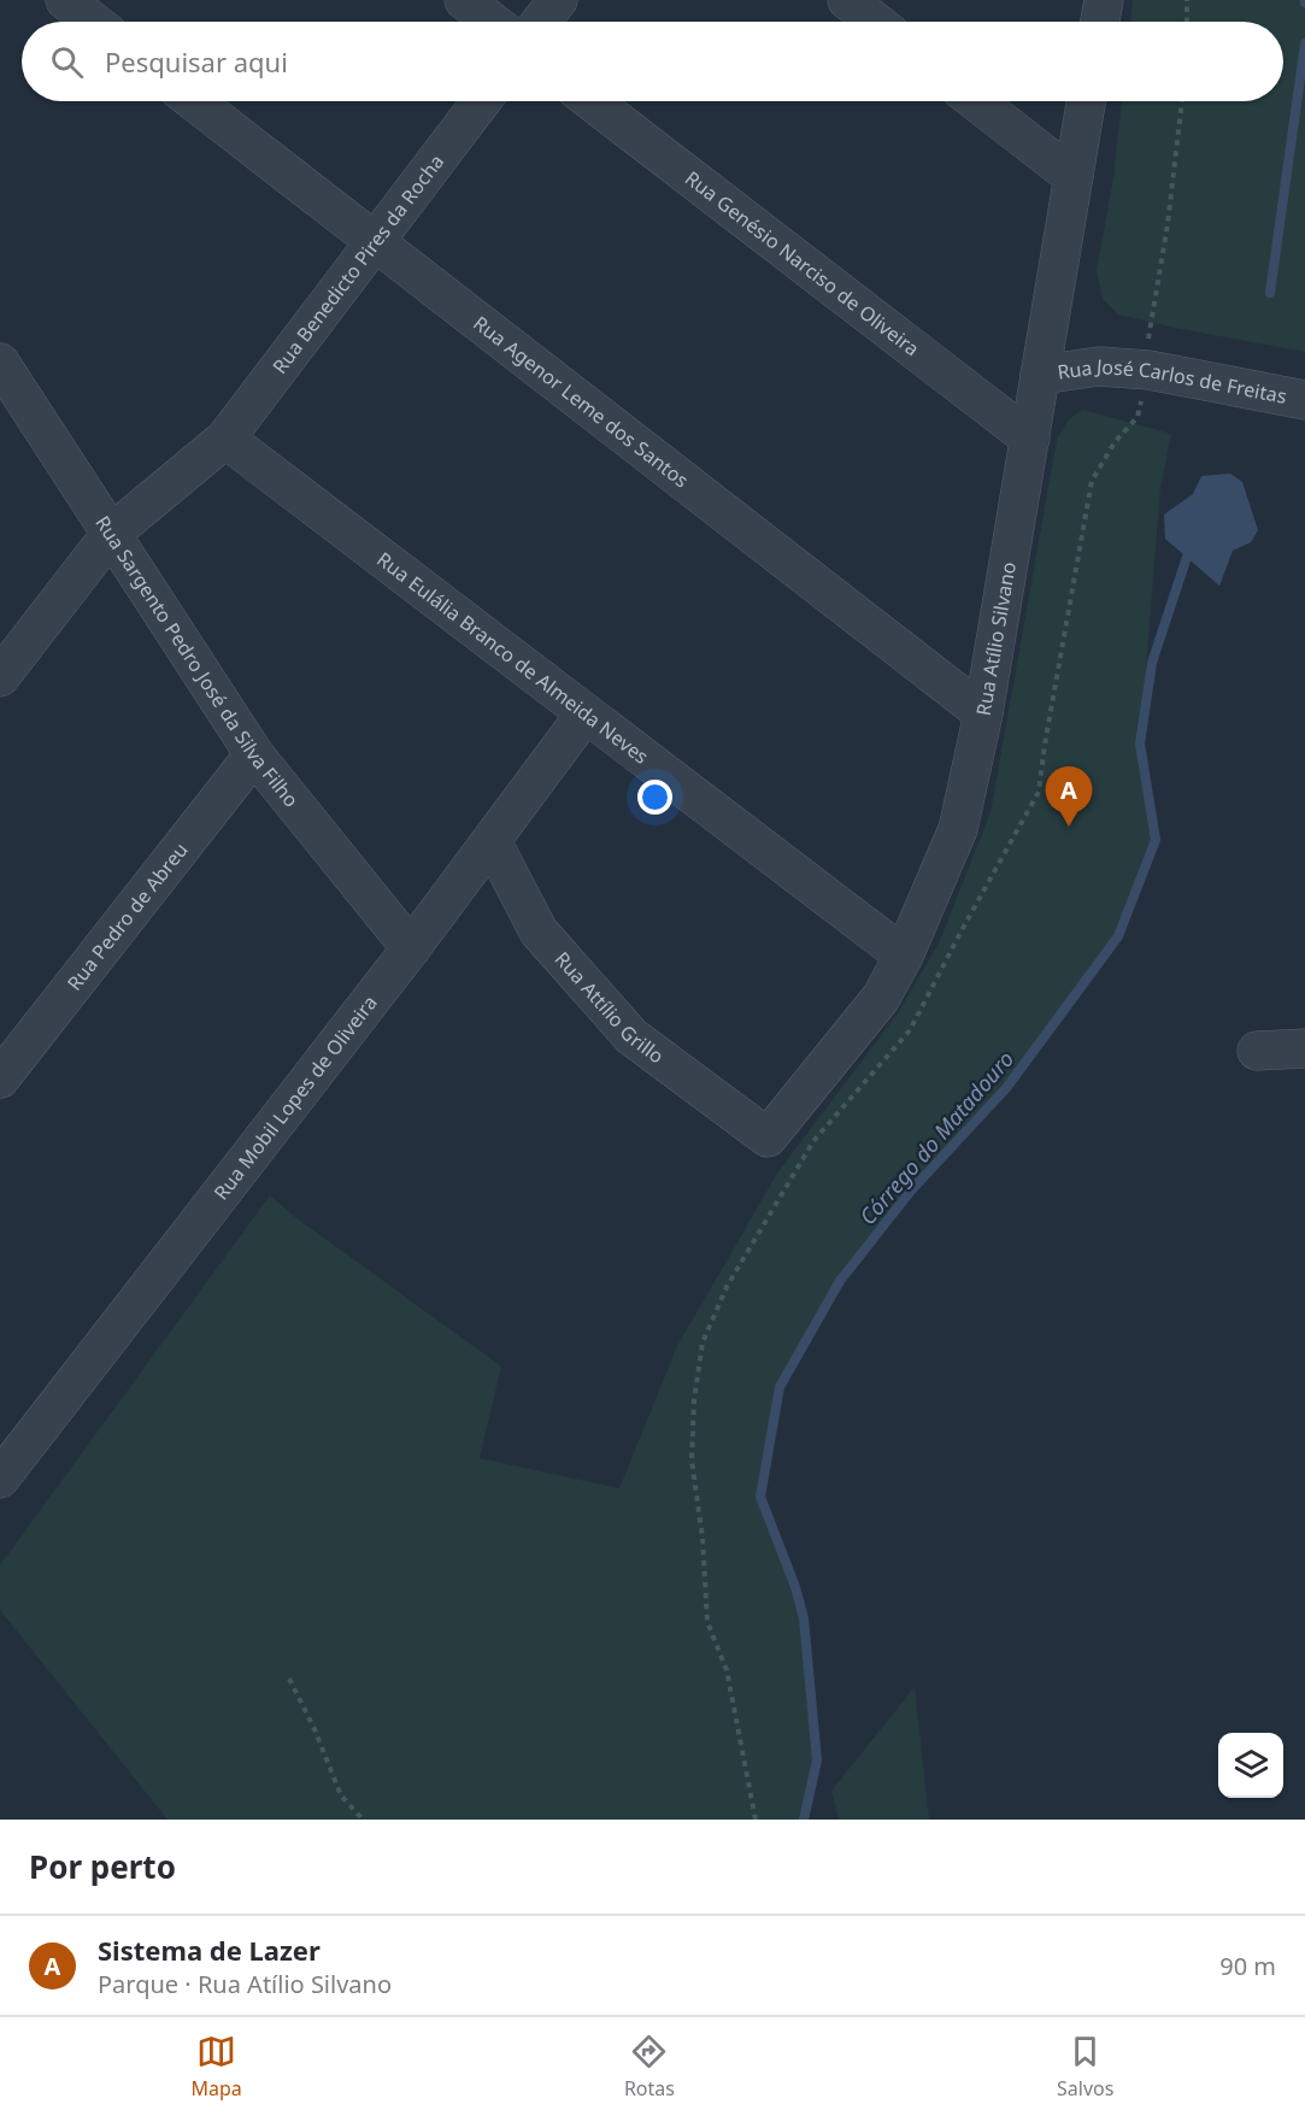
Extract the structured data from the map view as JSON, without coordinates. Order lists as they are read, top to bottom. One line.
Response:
{"streets":{"street":["Rua Benedicto Pires da Rocha","Rua Genésio Narciso de Oliveira","Rua José Carlos de Freitas","Rua Agenor Leme dos Santos","Rua Atílio Silvano","Rua Eulália Branco de Almeida Neves","Rua Sargento Pedro José da Silva Filho","Rua Pedro de Abreu","Rua Attílio Grillo","Rua Mobil Lopes de Oliveira"]},"crossings":[["Rua Benedicto Pires da Rocha","Rua Agenor Leme dos Santos"],["Rua Benedicto Pires da Rocha","Rua Eulália Branco de Almeida Neves"],["Rua Benedicto Pires da Rocha","Rua Sargento Pedro José da Silva Filho"],["Rua Genésio Narciso de Oliveira","Rua Atílio Silvano"],["Rua José Carlos de Freitas","Rua Atílio Silvano"],["Rua Agenor Leme dos Santos","Rua Atílio Silvano"],["Rua Atílio Silvano","Rua Eulália Branco de Almeida Neves"],["Rua Atílio Silvano","Rua Attílio Grillo"],["Rua Eulália Branco de Almeida Neves","Rua Mobil Lopes de Oliveira"],["Rua Sargento Pedro José da Silva Filho","Rua Pedro de Abreu"],["Rua Sargento Pedro José da Silva Filho","Rua Mobil Lopes de Oliveira"],["Rua Attílio Grillo","Rua Mobil Lopes de Oliveira"]],"water":["Córrego do Matadouro"],"page":{"search":"Pesquisar aqui","pins":"A","heading":"Por perto","list":[{"mark":"A","name":"Sistema de Lazer","note":"Parque · Rua Atílio Silvano","value":"90 m"}],"nav":["Mapa","Rotas","Salvos"]}}
